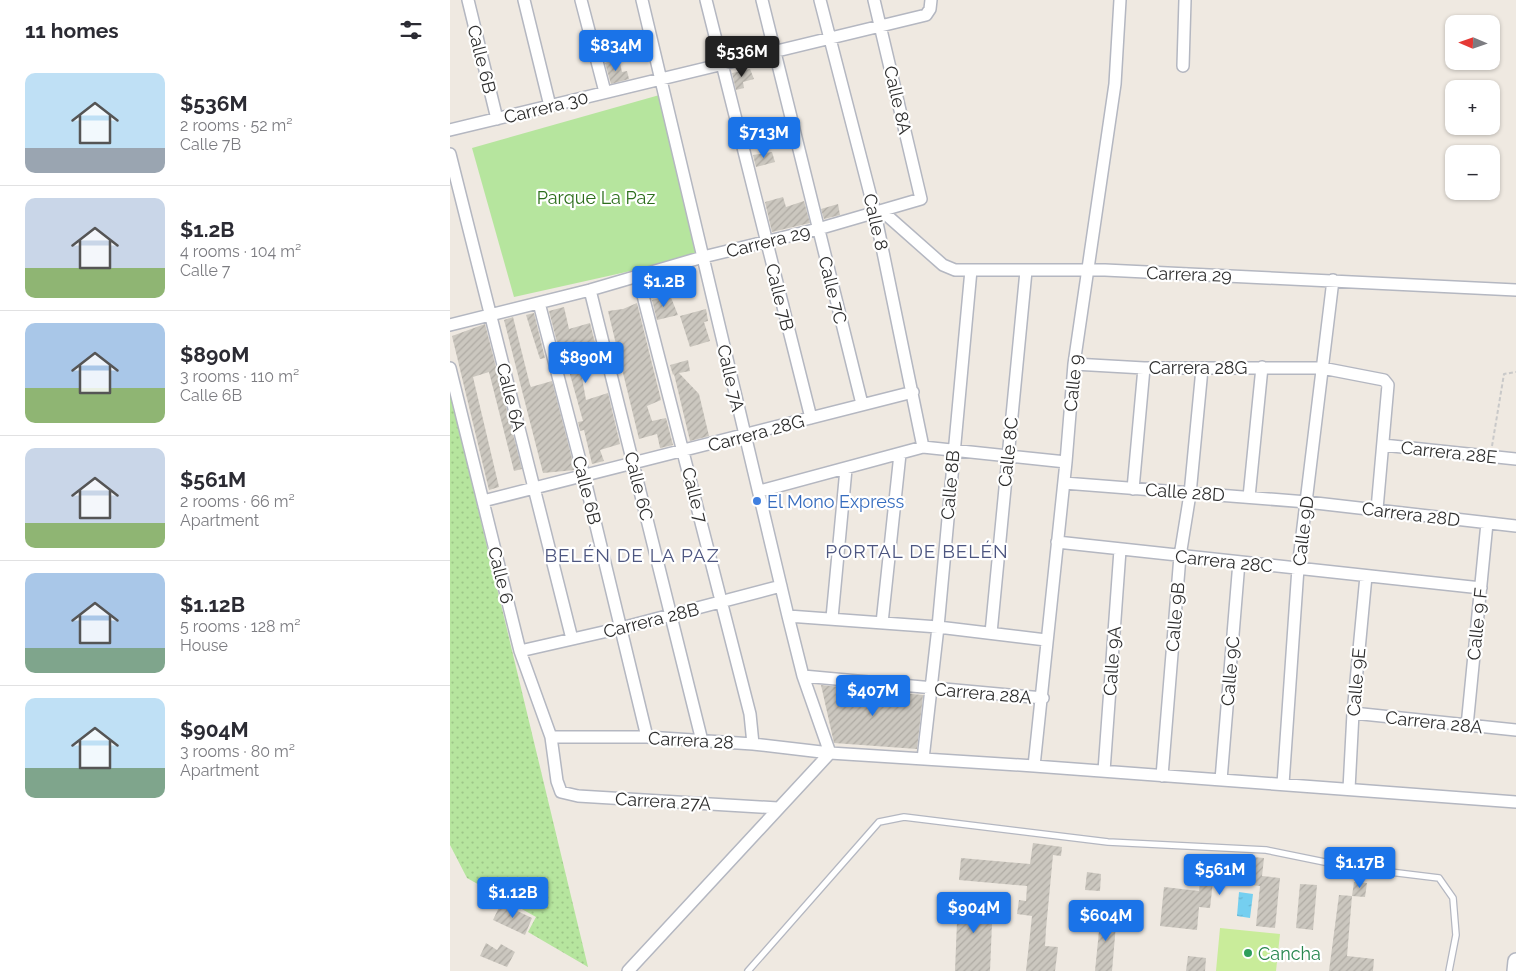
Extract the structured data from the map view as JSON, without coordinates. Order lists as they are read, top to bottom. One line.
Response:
{"streets":{"street":["Calle 6B","Calle 8A","Carrera 30","Calle 8","Carrera 29","Calle 7C","Calle 7B","Carrera 28G","Calle 7A","Calle 9","Calle 6A","Calle 8C","Carrera 28E","Calle 8B","Calle 6C","Calle 28D","Calle 7","Carrera 28D","Calle 9D","Carrera 28C","Calle 6","Calle 9B","Carrera 28B","Calle 9 F","Calle 9A","Calle 9C","Calle 9E","Carrera 28A","Carrera 28","Carrera 27A"]},"crossings":[["Calle 6B","Carrera 30"],["Calle 6B","Carrera 29"],["Calle 6B","Carrera 28G"],["Calle 6B","Carrera 28B"],["Calle 6B","Carrera 28"],["Calle 8A","Carrera 30"],["Calle 8A","Carrera 29"],["Carrera 30","Calle 8"],["Carrera 30","Calle 7C"],["Carrera 30","Calle 7B"],["Carrera 30","Calle 7A"],["Calle 8","Carrera 29"],["Calle 8","Carrera 28G"],["Carrera 29","Calle 7C"],["Carrera 29","Calle 7B"],["Carrera 29","Calle 7A"],["Carrera 29","Calle 9"],["Carrera 29","Calle 6A"],["Carrera 29","Calle 8C"],["Carrera 29","Calle 8B"],["Carrera 29","Calle 6C"],["Carrera 29","Calle 7"],["Carrera 29","Calle 9D"],["Calle 7C","Carrera 28G"],["Calle 7B","Carrera 28G"],["Carrera 28G","Calle 7A"],["Carrera 28G","Calle 9"],["Carrera 28G","Calle 6A"],["Carrera 28G","Carrera 28E"],["Carrera 28G","Calle 6C"],["Carrera 28G","Calle 7"],["Carrera 28G","Calle 9D"],["Carrera 28G","Calle 6"],["Carrera 28G","Calle 9B"],["Calle 7A","Carrera 28B"],["Calle 7A","Carrera 28A"],["Calle 7A","Carrera 28"],["Calle 9","Calle 28D"],["Calle 9","Carrera 28C"],["Calle 9","Carrera 28A"],["Calle 9","Carrera 28"],["Calle 6A","Carrera 28B"],["Calle 8B","Carrera 28A"],["Calle 8B","Carrera 28"],["Calle 6C","Carrera 28B"],["Calle 6C","Carrera 28"],["Calle 28D","Carrera 28D"],["Calle 28D","Calle 9D"],["Calle 28D","Calle 9B"],["Calle 7","Carrera 28B"],["Calle 7","Carrera 28"],["Carrera 28D","Calle 9D"],["Carrera 28D","Calle 9 F"],["Calle 9D","Carrera 28C"],["Calle 9D","Carrera 28"],["Carrera 28C","Calle 9B"],["Carrera 28C","Calle 9 F"],["Carrera 28C","Calle 9A"],["Carrera 28C","Calle 9C"],["Carrera 28C","Calle 9E"],["Calle 6","Carrera 28B"],["Calle 6","Carrera 28"],["Calle 6","Carrera 27A"],["Calle 9B","Carrera 28"],["Calle 9 F","Carrera 28A"],["Calle 9A","Carrera 28"],["Calle 9C","Carrera 28"],["Calle 9E","Carrera 28A"],["Calle 9E","Carrera 28"]],"districts":["PORTAL DE BELÉN","BELÉN DE LA PAZ"],"parks":["Parque La Paz"],"places":["El Mono Express","Cancha"],"north":"left","page":{"heading":"11 homes","map_buttons":["+","−"],"price":["$834M","$536M","$713M","$1.2B","$890M","$407M","$1.17B","$561M","$1.12B","$904M","$604M"],"list":[{"name":"$536M","note":"2 rooms · 52 m² · Calle 7B"},{"name":"$1.2B","note":"4 rooms · 104 m² · Calle 7"},{"name":"$890M","note":"3 rooms · 110 m² · Calle 6B"},{"name":"$561M","note":"2 rooms · 66 m² · Apartment"},{"name":"$1.12B","note":"5 rooms · 128 m² · House"},{"name":"$904M","note":"3 rooms · 80 m² · Apartment"}]}}
